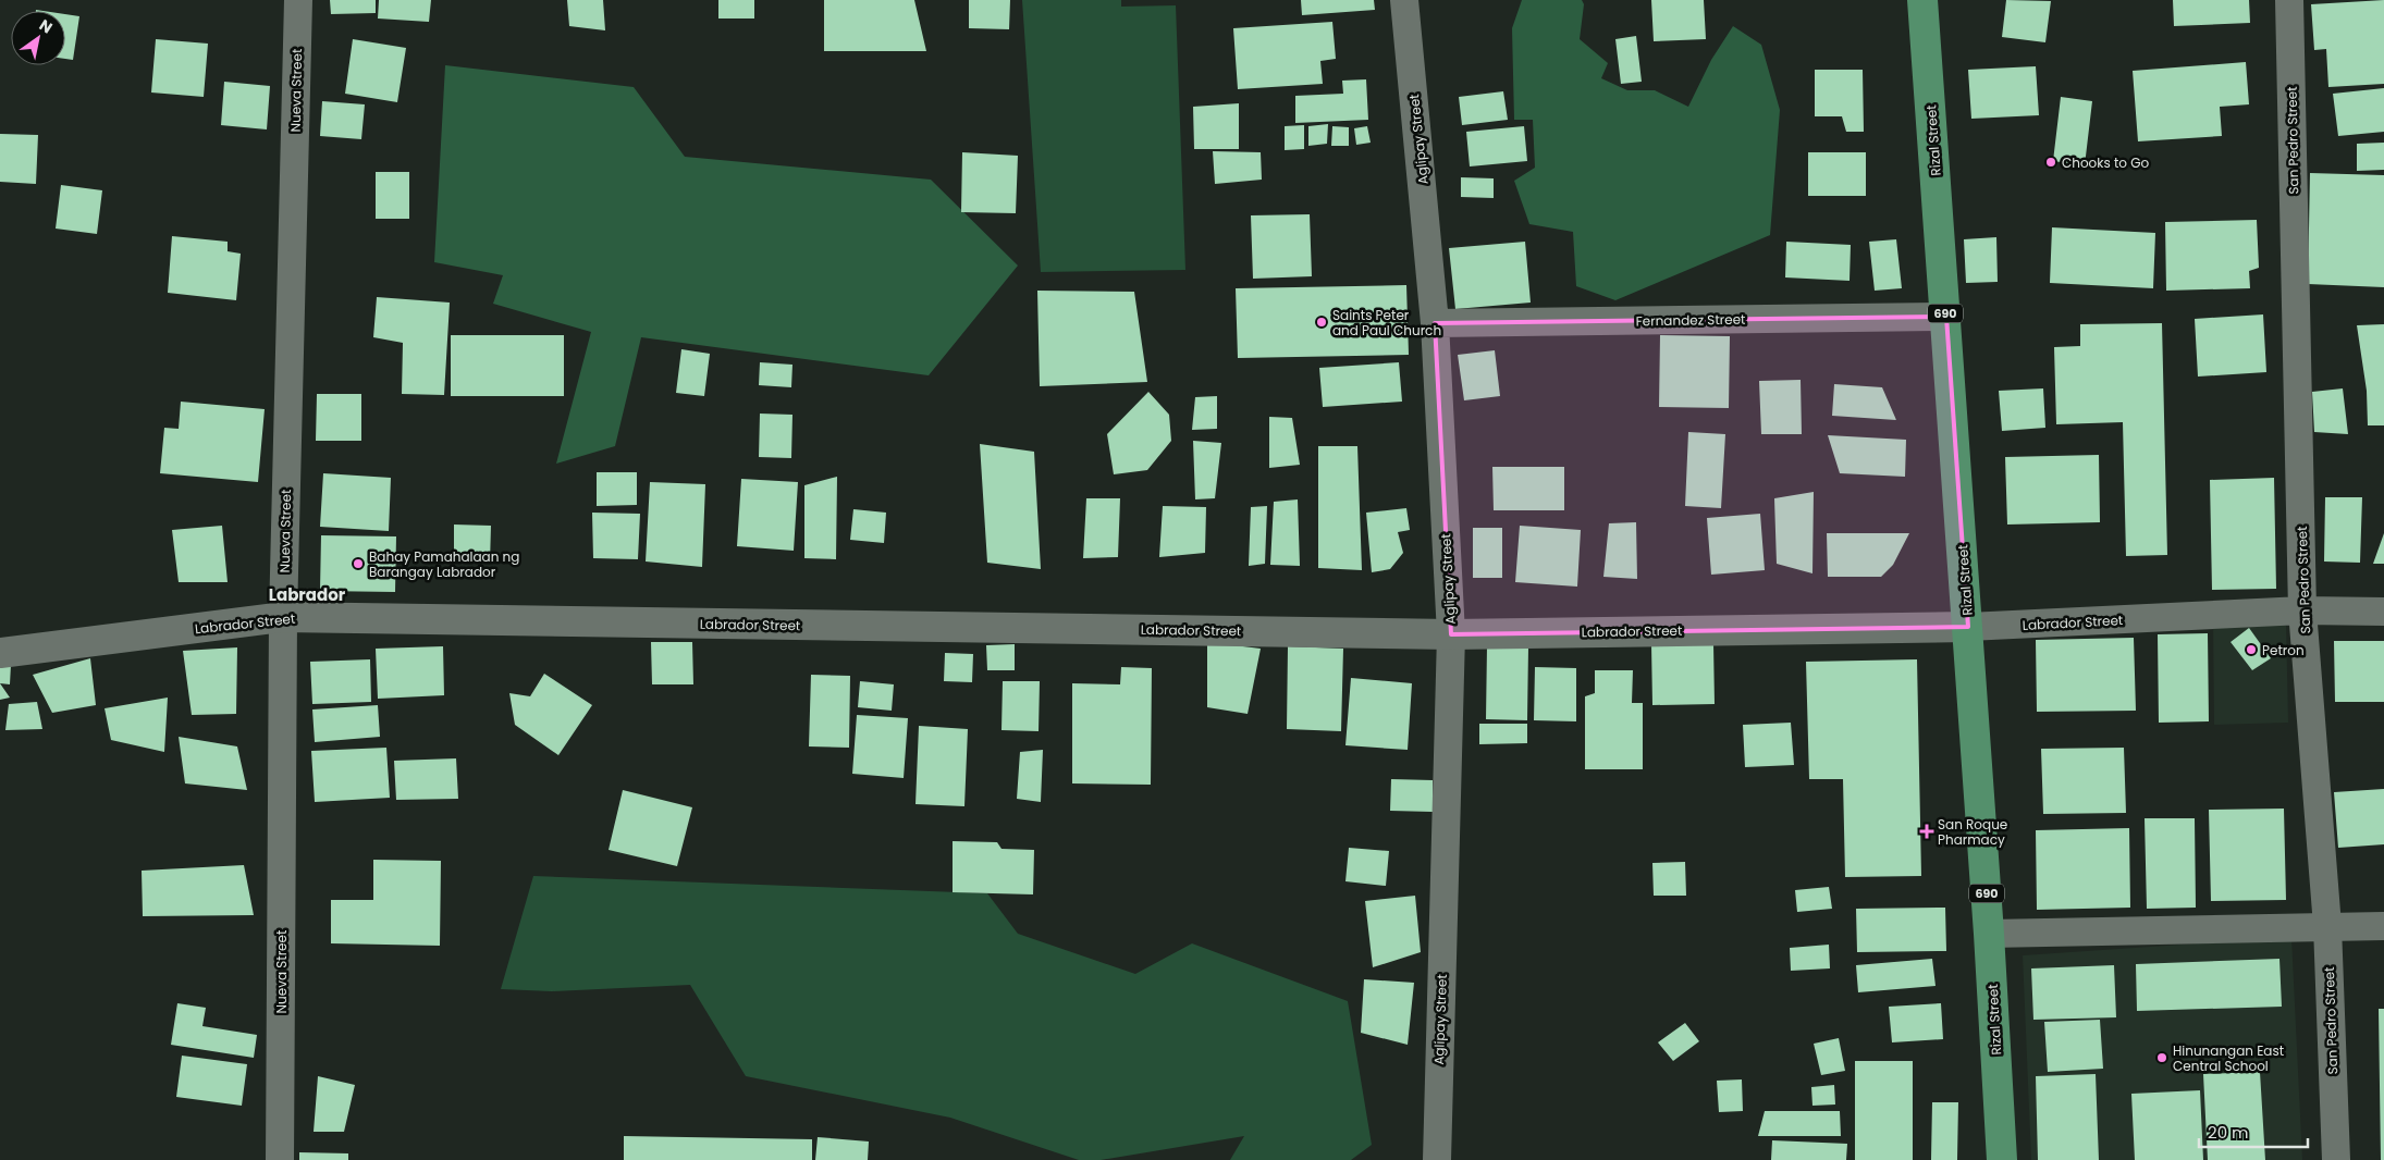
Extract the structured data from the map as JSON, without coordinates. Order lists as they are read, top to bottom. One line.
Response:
{"streets":{"main road":["Rizal Street","690"],"street":["Nueva Street","Aglipay Street","San Pedro Street","Fernandez Street","Labrador Street"]},"crossings":[["Nueva Street","Labrador Street"],["Aglipay Street","Fernandez Street"],["Aglipay Street","Labrador Street"],["Rizal Street","Fernandez Street"],["Rizal Street","Labrador Street"],["San Pedro Street","Labrador Street"]],"districts":["Labrador"],"places":{"other":["Chooks to Go","Saints Peter and Paul Church","Bahay Pamahalaan ng Barangay Labrador","Petron","Hinunangan East Central School"],"health":["San Roque Pharmacy"]},"scale_bar":"20 m","north":"top right"}
